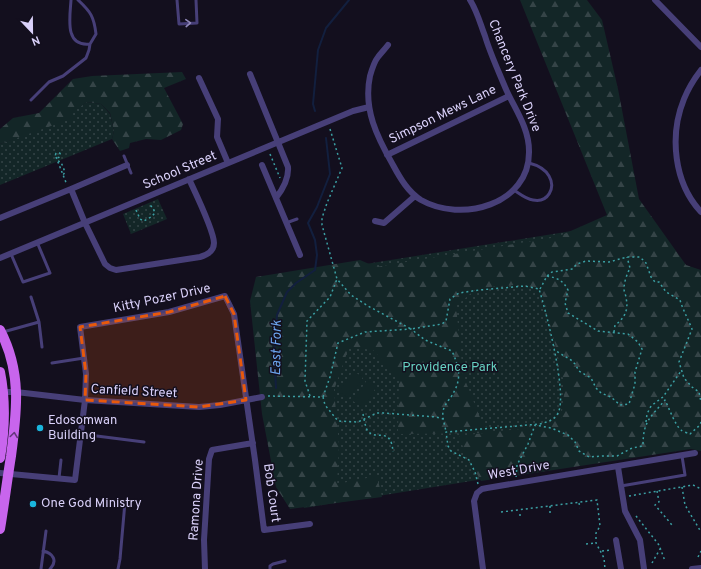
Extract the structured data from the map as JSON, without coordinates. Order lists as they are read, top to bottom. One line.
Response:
{"streets":{"street":["Chancery Park Drive","Simpson Mews Lane","School Street","Kitty Pozer Drive","Canfield Street","West Drive","Bob Court","Ramona Drive"]},"crossings":[["Chancery Park Drive","Simpson Mews Lane"],["Chancery Park Drive","School Street"],["Kitty Pozer Drive","Canfield Street"],["Kitty Pozer Drive","Bob Court"],["Bob Court","Ramona Drive"]],"water":["East Fork"],"parks":["Providence Park"],"places":["Edosomwan Building","One God Ministry"],"north":"bottom"}
